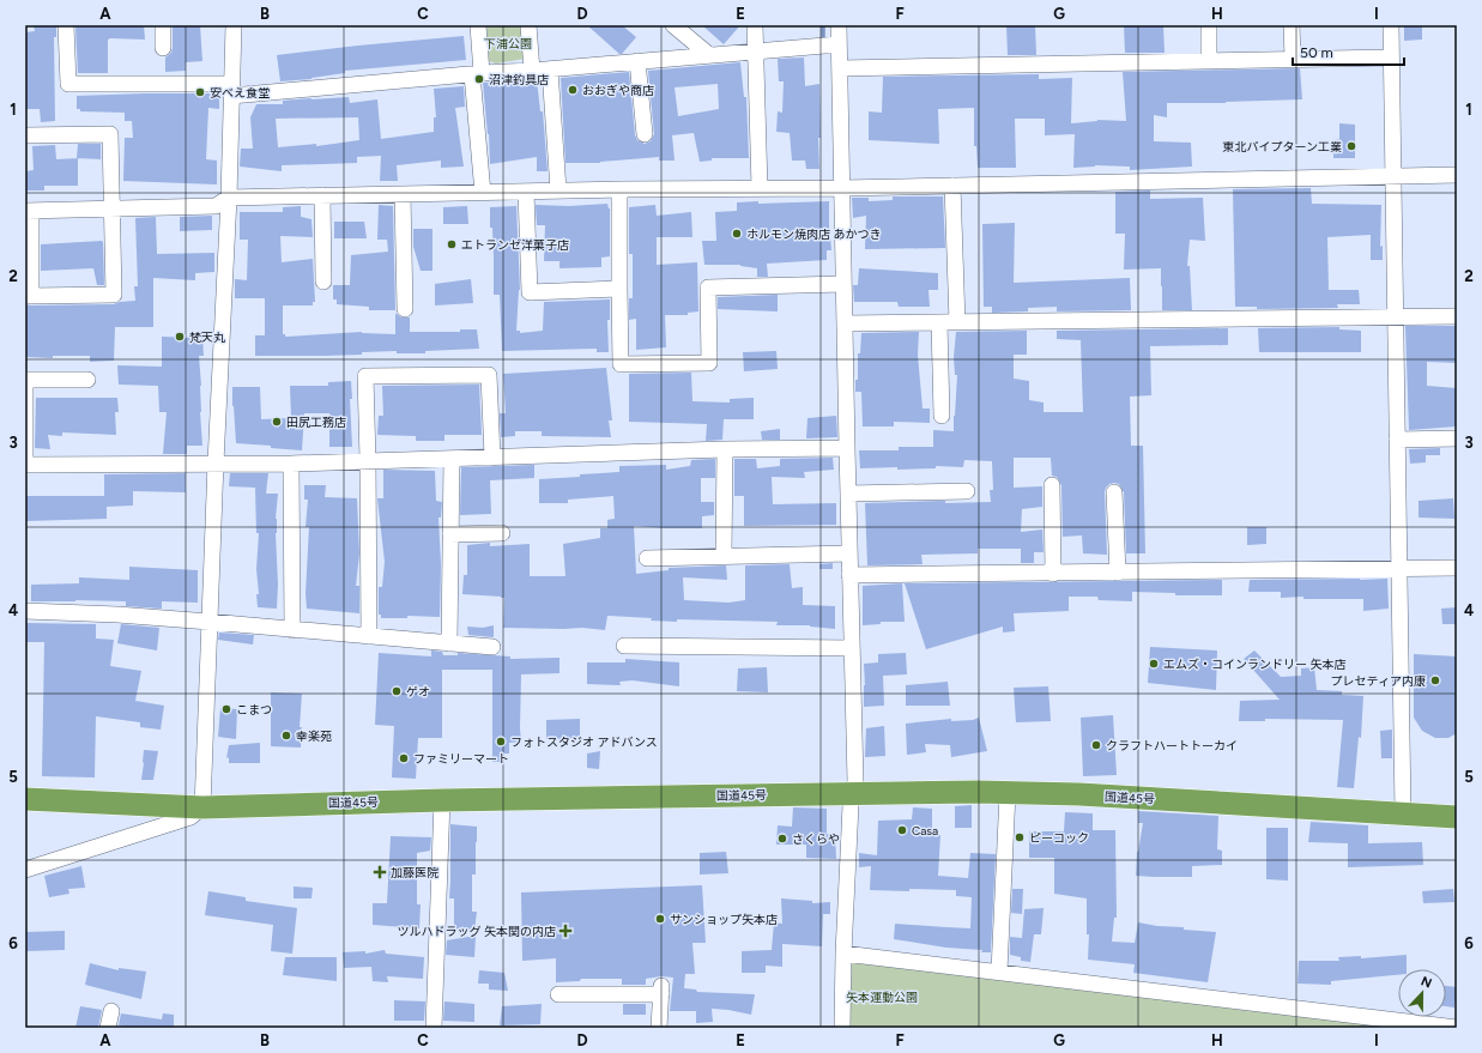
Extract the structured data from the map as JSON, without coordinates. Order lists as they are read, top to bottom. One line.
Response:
{"streets":{"highway":["国道45号"]},"parks":["下浦公園","矢本運動公園"],"places":{"other":["沼津釣具店","おおぎや商店","安べえ食堂","東北パイプターン工業","ホルモン焼肉店 あかつき","エトランゼ洋菓子店","梵天丸","田尻工務店","エムズ・コインランドリー 矢本店","プレセティア内康","ゲオ","こまつ","幸楽苑","フォトスタジオ アドバンス","クラフトハートトーカイ","ファミリーマート","Casa","ピーコック","さくらや","サンショップ矢本店"],"health":["加藤医院","ツルハドラッグ 矢本関の内店"]},"scale_bar":"50 m","north":"top","grid":{"columns":["A","B","C","D","E","F","G","H","I"],"rows":["1","2","3","4","5","6"]}}
